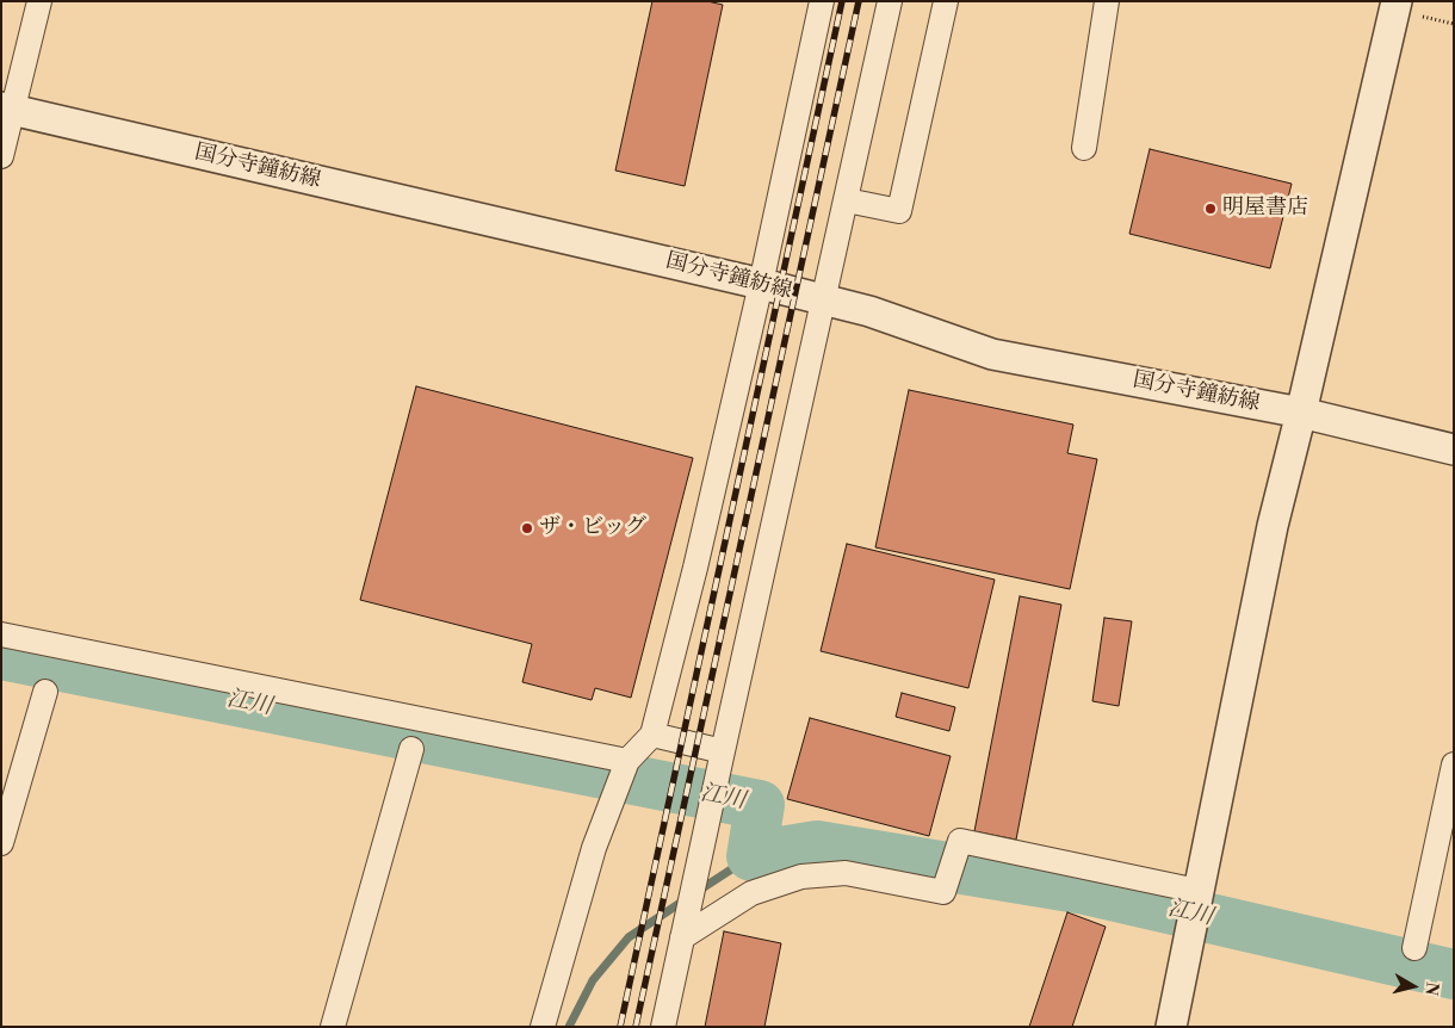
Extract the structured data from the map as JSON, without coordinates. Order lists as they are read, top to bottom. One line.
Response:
{"streets":{"street":["国分寺鐘紡線"]},"water":["江川"],"places":["明屋書店","ザ・ビッグ"],"north":"right"}
